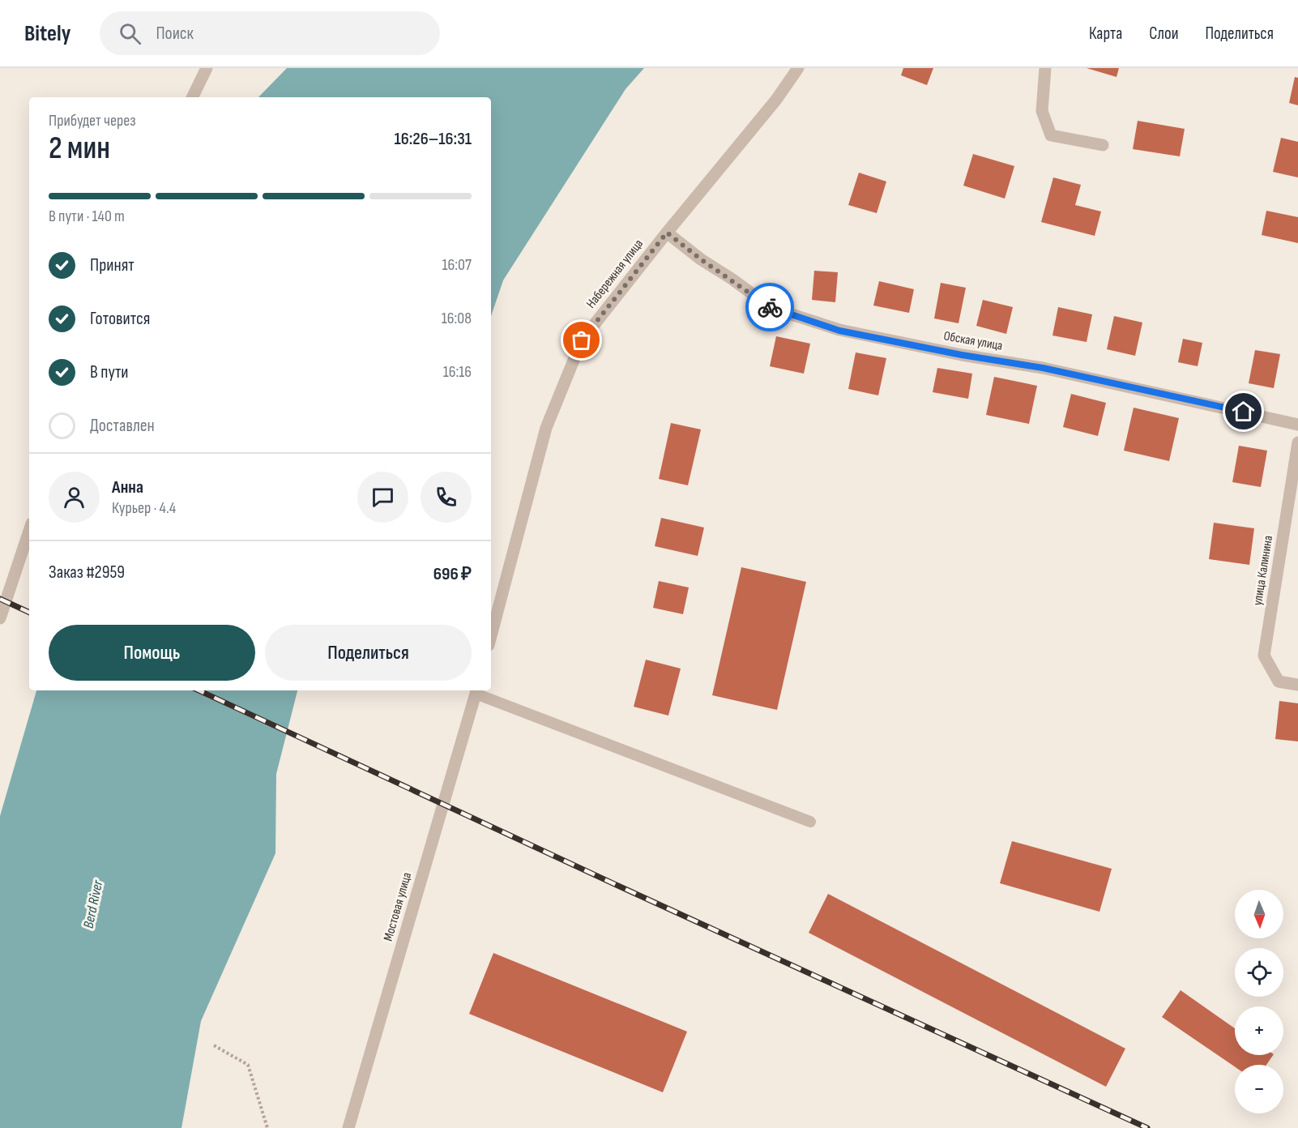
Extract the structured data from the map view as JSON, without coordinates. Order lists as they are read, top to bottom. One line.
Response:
{"streets":{"street":["Набережная улица","Обская улица","улица Калинина","Мостовая улица"]},"crossings":[["Набережная улица","Обская улица"]],"water":["Berd River"],"north":"bottom","page":{"header":"Bitely","search":"Поиск","nav":["Карта","Слои","Поделиться"],"heading":["2 мин","Прибудет через","16:26–16:31"],"panel":["Анна","Курьер · 4.4","Заказ #2959","696 ₽"],"bar":"В пути · 140 m","list":[["Принят","16:07"],["Готовится","16:08"],["В пути","16:16"],"Доставлен"],"buttons":["Помощь","Поделиться"],"map_buttons":["+","−"]}}
